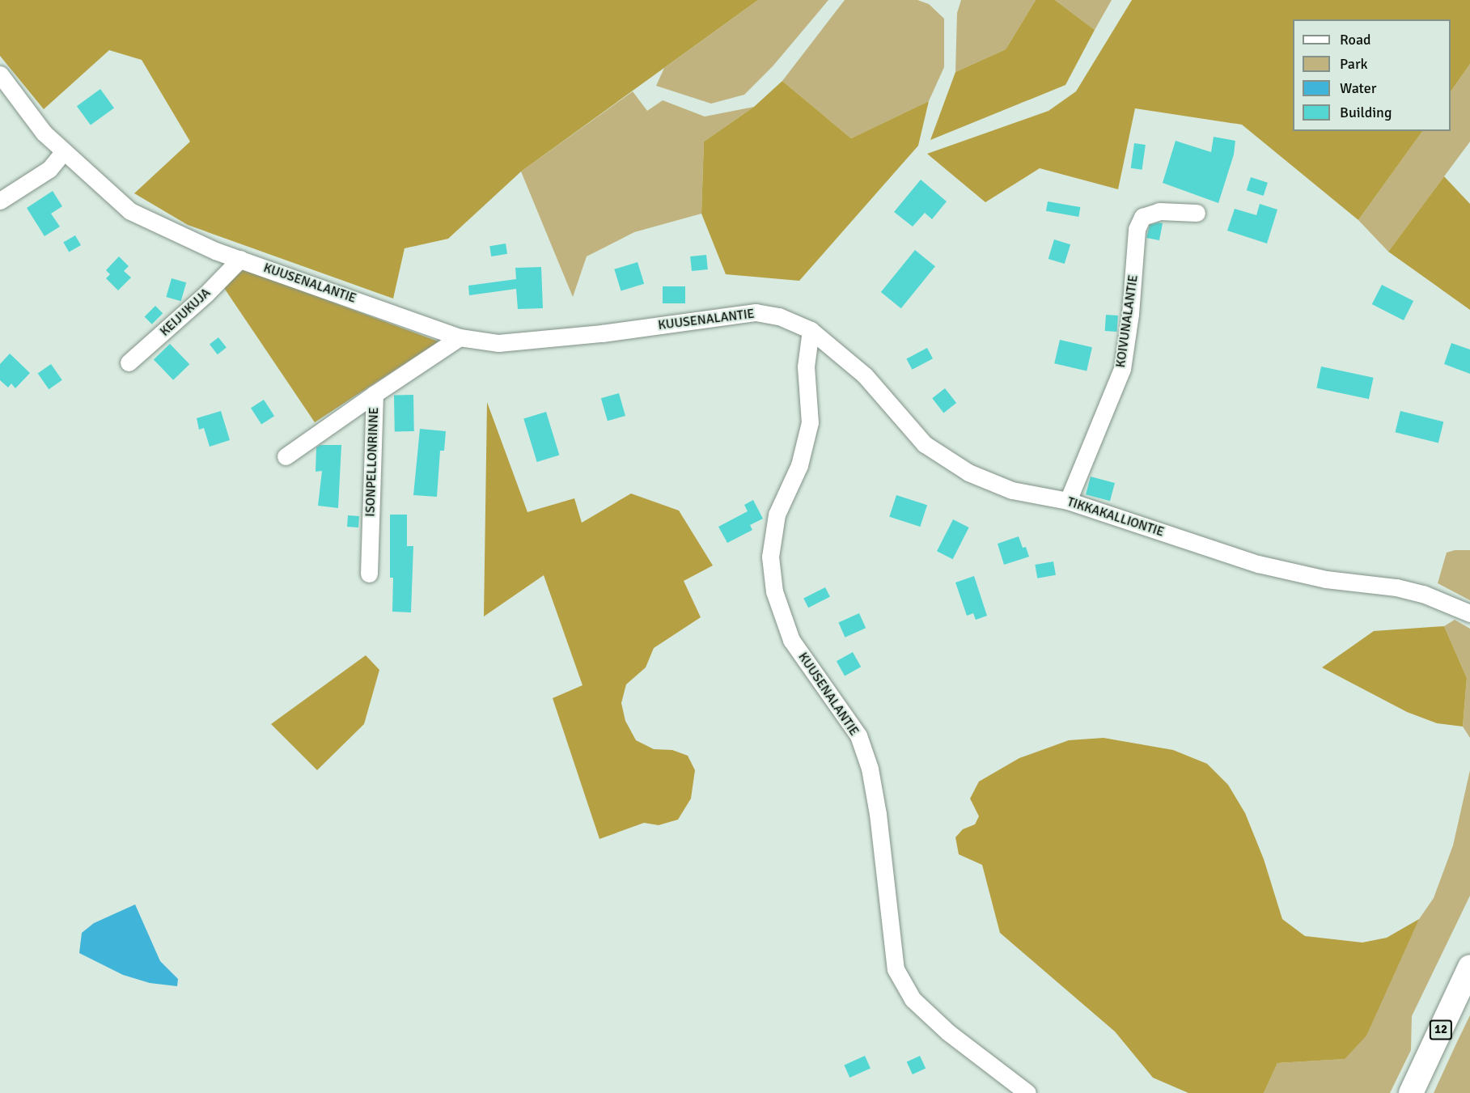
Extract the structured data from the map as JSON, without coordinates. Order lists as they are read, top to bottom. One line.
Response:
{"streets":{"highway":["12"],"street":["KUUSENALANTIE","KEIJUKUJA","KOIVUNALANTIE","ISONPELLONRINNE","TIKKAKALLIONTIE"]},"crossings":[["KUUSENALANTIE","KEIJUKUJA"],["KUUSENALANTIE","ISONPELLONRINNE"],["KUUSENALANTIE","TIKKAKALLIONTIE"],["KOIVUNALANTIE","TIKKAKALLIONTIE"]],"legend":["Road","Park","Water","Building"]}
